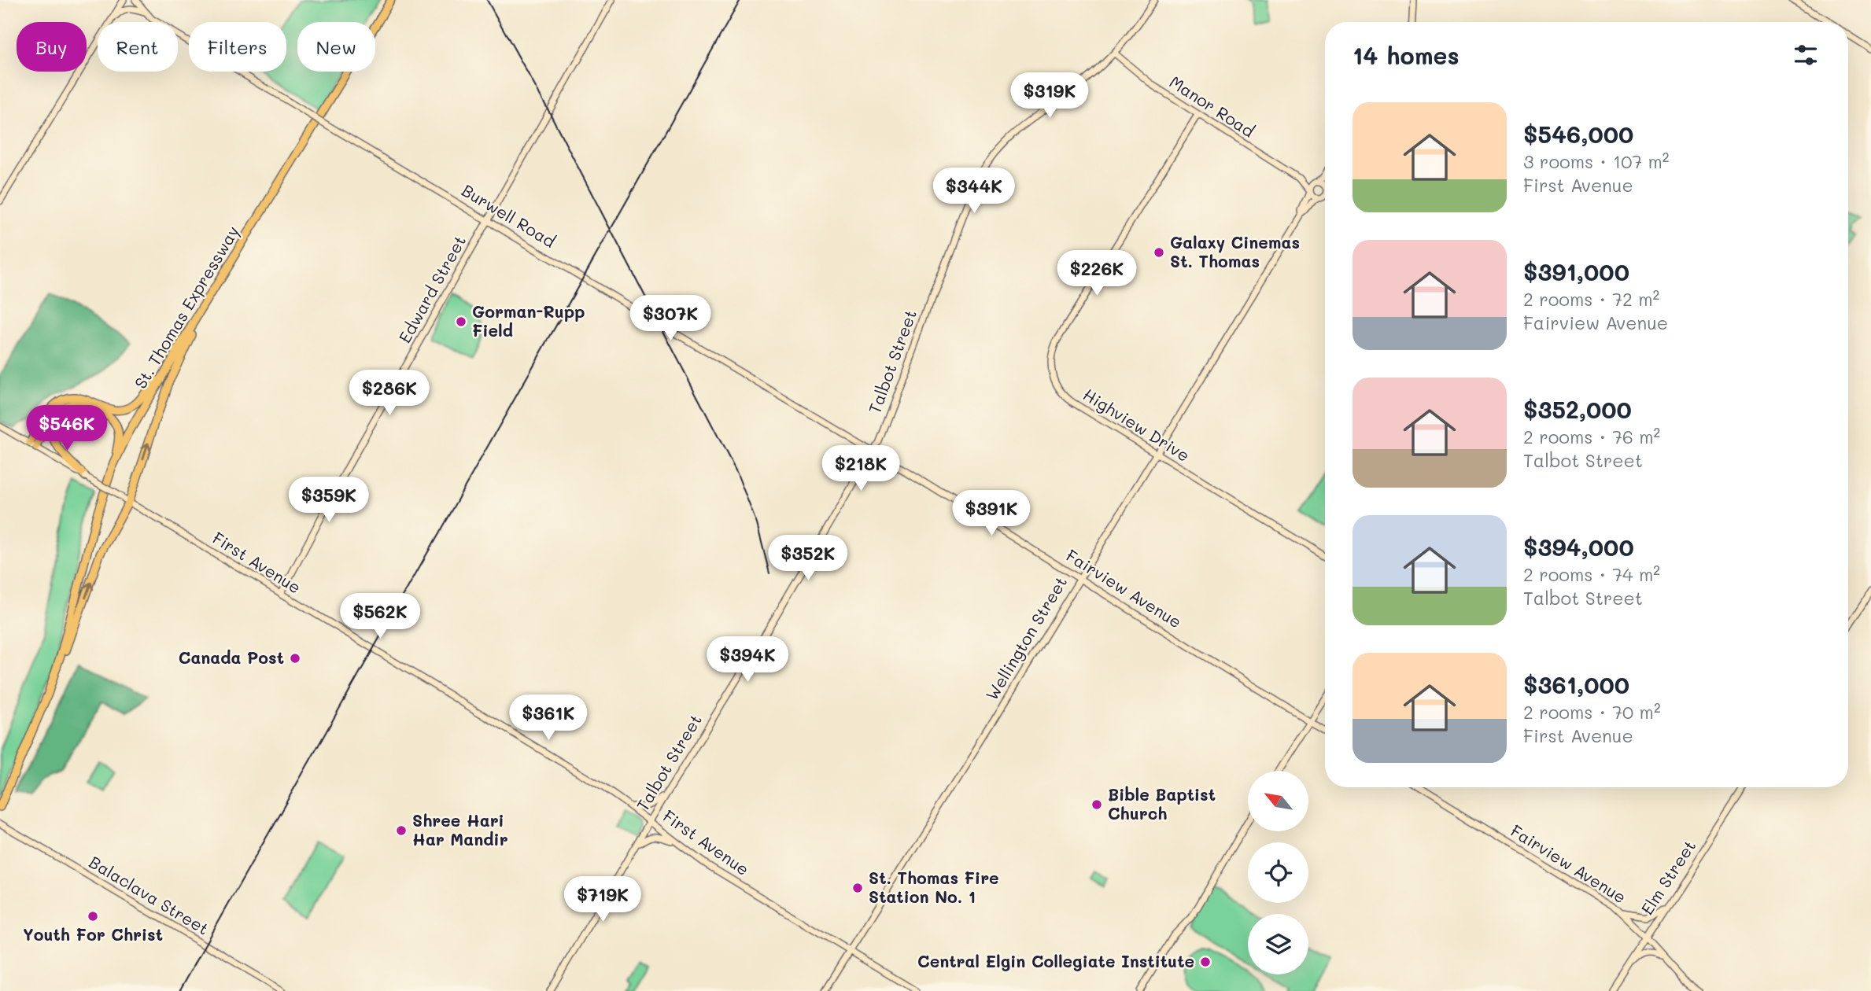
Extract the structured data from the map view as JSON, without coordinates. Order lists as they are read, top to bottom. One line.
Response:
{"streets":{"highway":["St. Thomas Expressway"],"main road":["Manor Road","Burwell Road","Edward Street","Talbot Street","Highview Drive","First Avenue","Fairview Avenue","Wellington Street","Elm Street","Balaclava Street"]},"crossings":[["Manor Road","Talbot Street"],["Manor Road","Highview Drive"],["Manor Road","Wellington Street"],["Burwell Road","Edward Street"],["Burwell Road","Talbot Street"],["Burwell Road","Fairview Avenue"],["Edward Street","First Avenue"],["Talbot Street","First Avenue"],["Talbot Street","Fairview Avenue"],["Highview Drive","Wellington Street"],["First Avenue","Wellington Street"],["Fairview Avenue","Wellington Street"],["Fairview Avenue","Elm Street"]],"places":["Galaxy Cinemas St. Thomas","Gorman-Rupp Field","Canada Post","Bible Baptist Church","Shree Hari Har Mandir","St. Thomas Fire Station No. 1","Youth For Christ","Central Elgin Collegiate Institute"],"north":"top left","page":{"chip":["Buy","Rent","Filters","New"],"heading":"14 homes","price":["$319K","$344K","$226K","$307K","$286K","$546K","$218K","$359K","$391K","$352K","$562K","$394K","$361K","$719K"],"list":[{"name":"$546,000","note":"3 rooms · 107 m² · First Avenue"},{"name":"$391,000","note":"2 rooms · 72 m² · Fairview Avenue"},{"name":"$352,000","note":"2 rooms · 76 m² · Talbot Street"},{"name":"$394,000","note":"2 rooms · 74 m² · Talbot Street"},{"name":"$361,000","note":"2 rooms · 70 m² · First Avenue"}]}}
